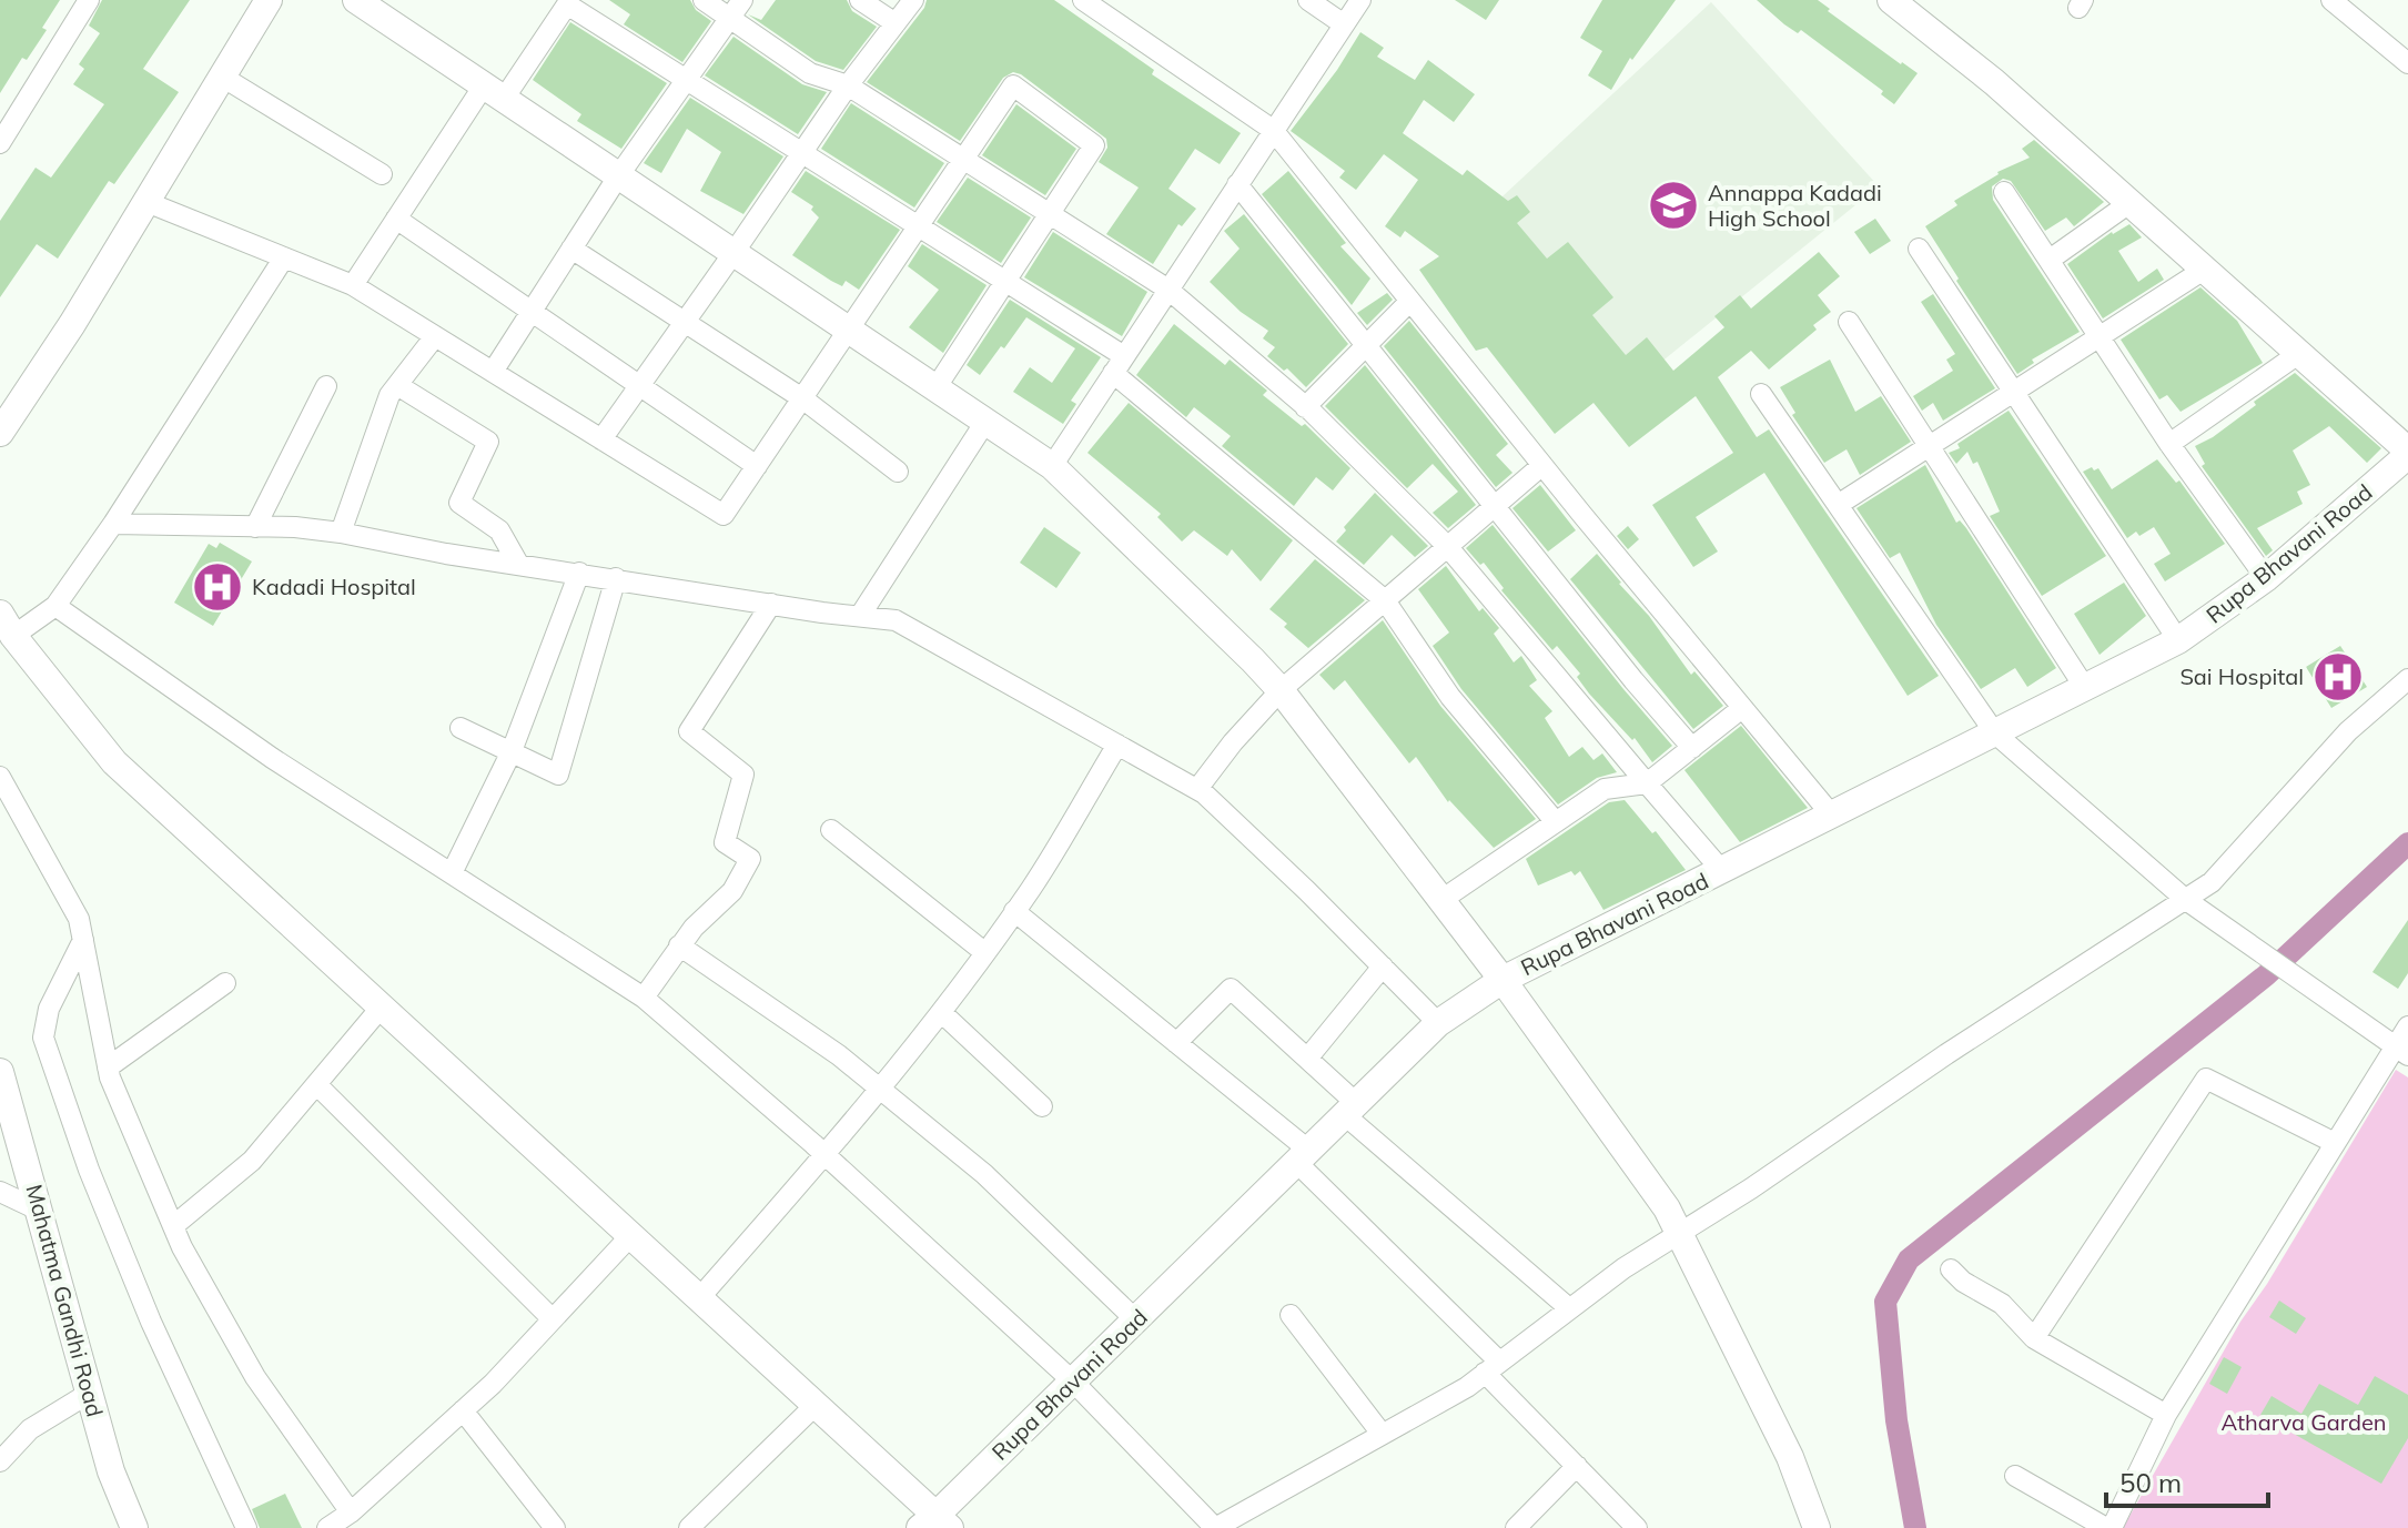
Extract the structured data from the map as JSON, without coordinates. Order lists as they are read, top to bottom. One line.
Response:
{"streets":{"street":["Rupa Bhavani Road","Mahatma Gandhi Road"]},"parks":["Atharva Garden"],"places":{"school or university":["Annappa Kadadi High School"],"hospital":["Kadadi Hospital","Sai Hospital"]},"scale_bar":"50 m"}
